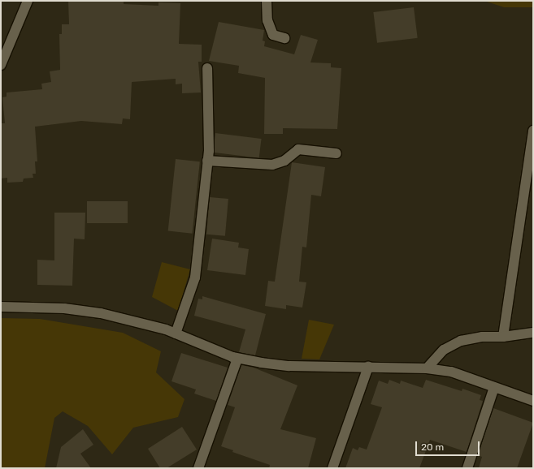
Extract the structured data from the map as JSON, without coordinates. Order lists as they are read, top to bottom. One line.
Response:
{"scale_bar":"20 m"}
